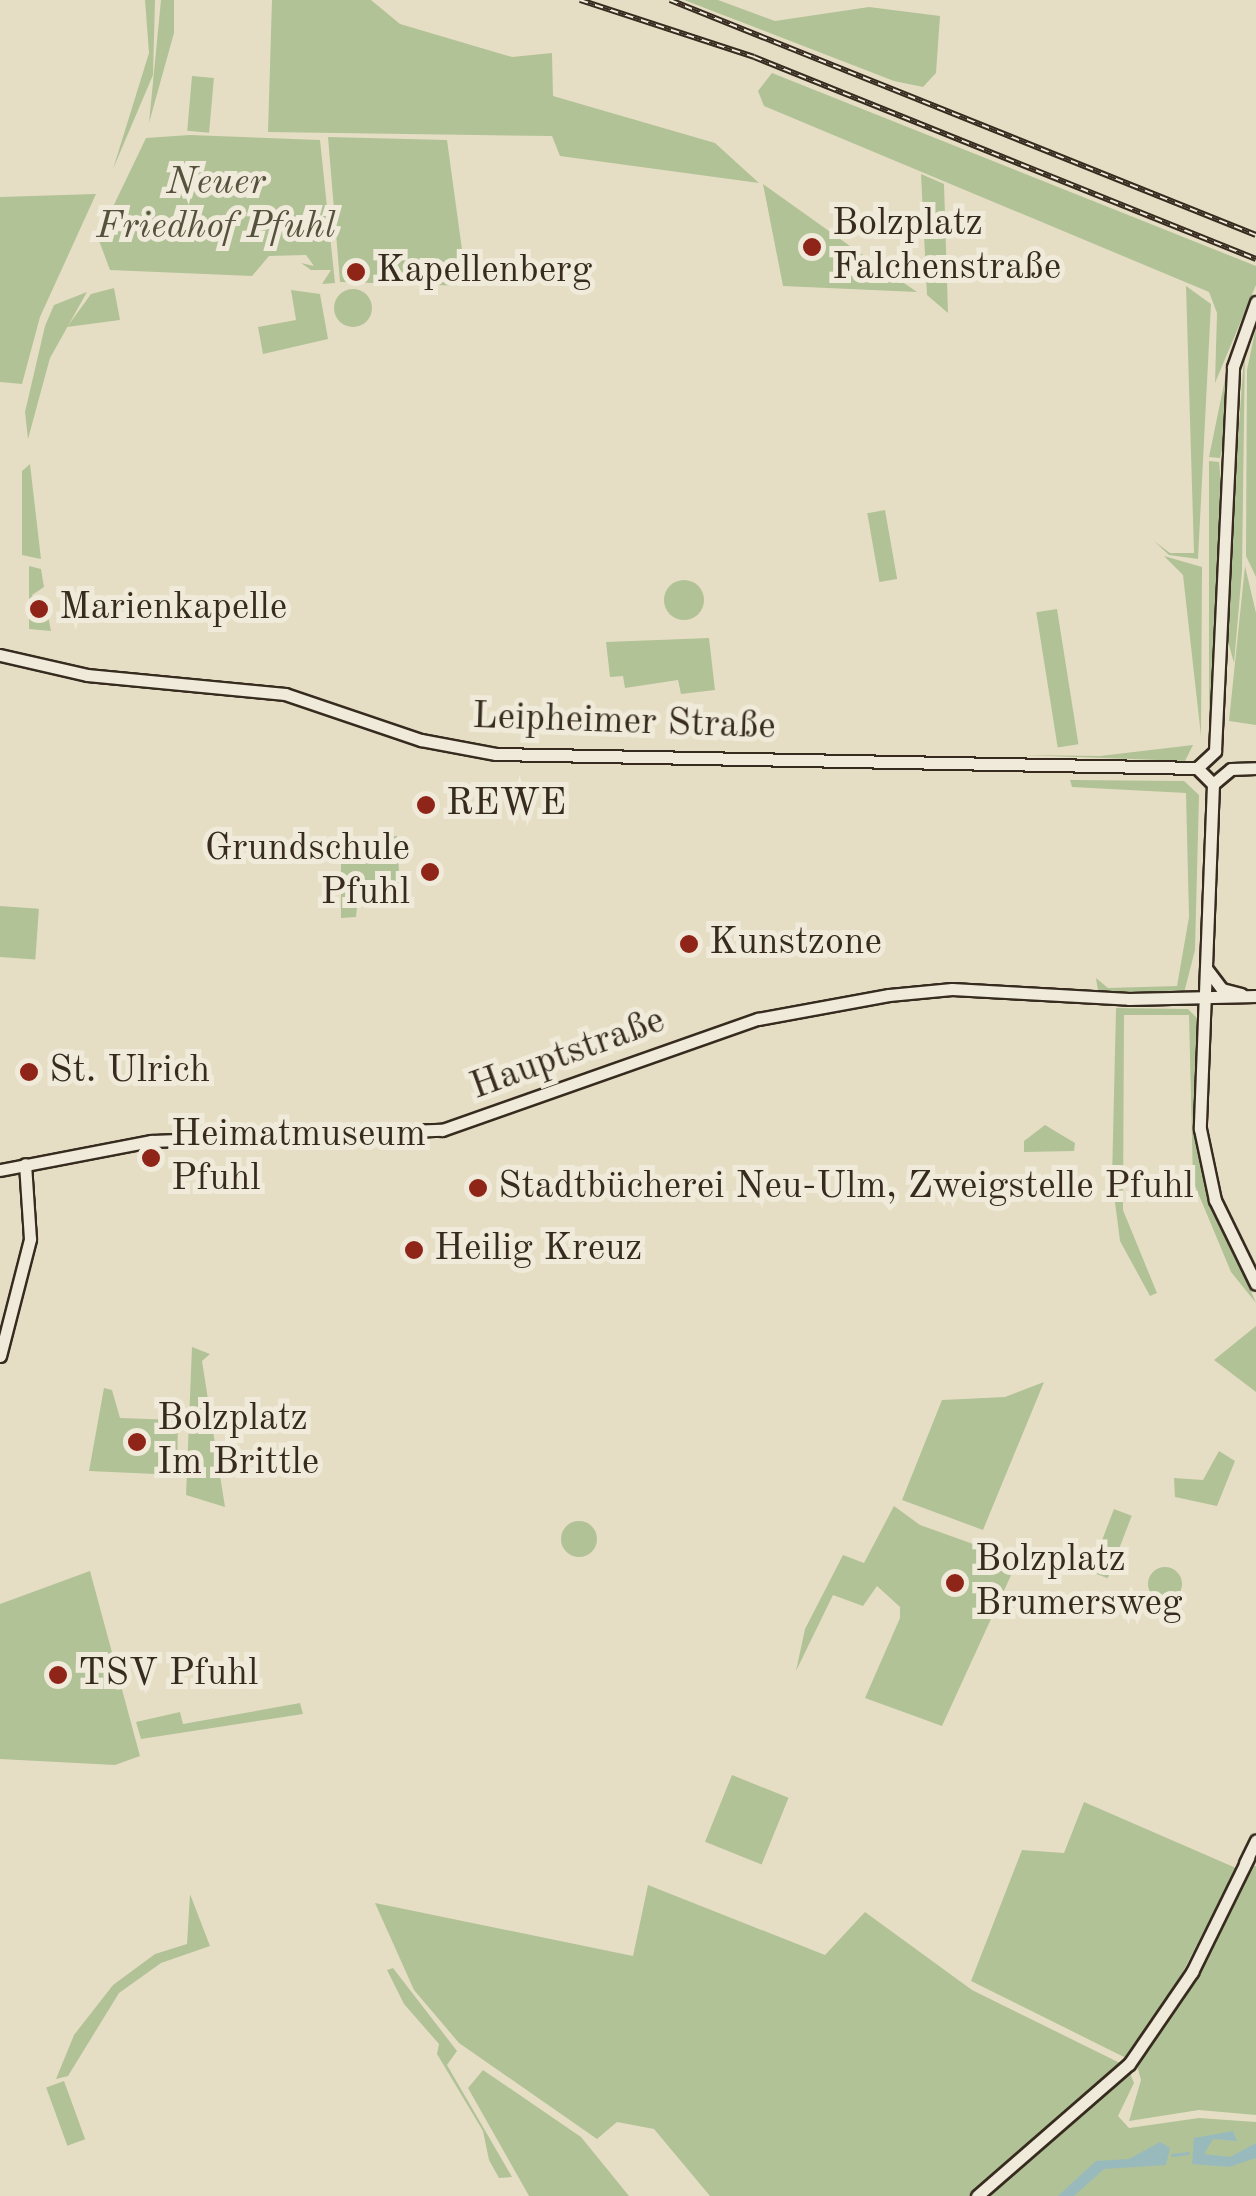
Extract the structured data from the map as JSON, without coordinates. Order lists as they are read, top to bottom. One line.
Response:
{"streets":{"street":["Leipheimer Straße","Hauptstraße"]},"parks":["Neuer Friedhof Pfuhl"],"places":["Bolzplatz Falchenstraße","Kapellenberg","Marienkapelle","REWE","Grundschule Pfuhl","Kunstzone","St. Ulrich","Heimatmuseum Pfuhl","Stadtbücherei Neu-Ulm, Zweigstelle Pfuhl","Heilig Kreuz","Bolzplatz Im Brittle","Bolzplatz Brumersweg","TSV Pfuhl"]}
